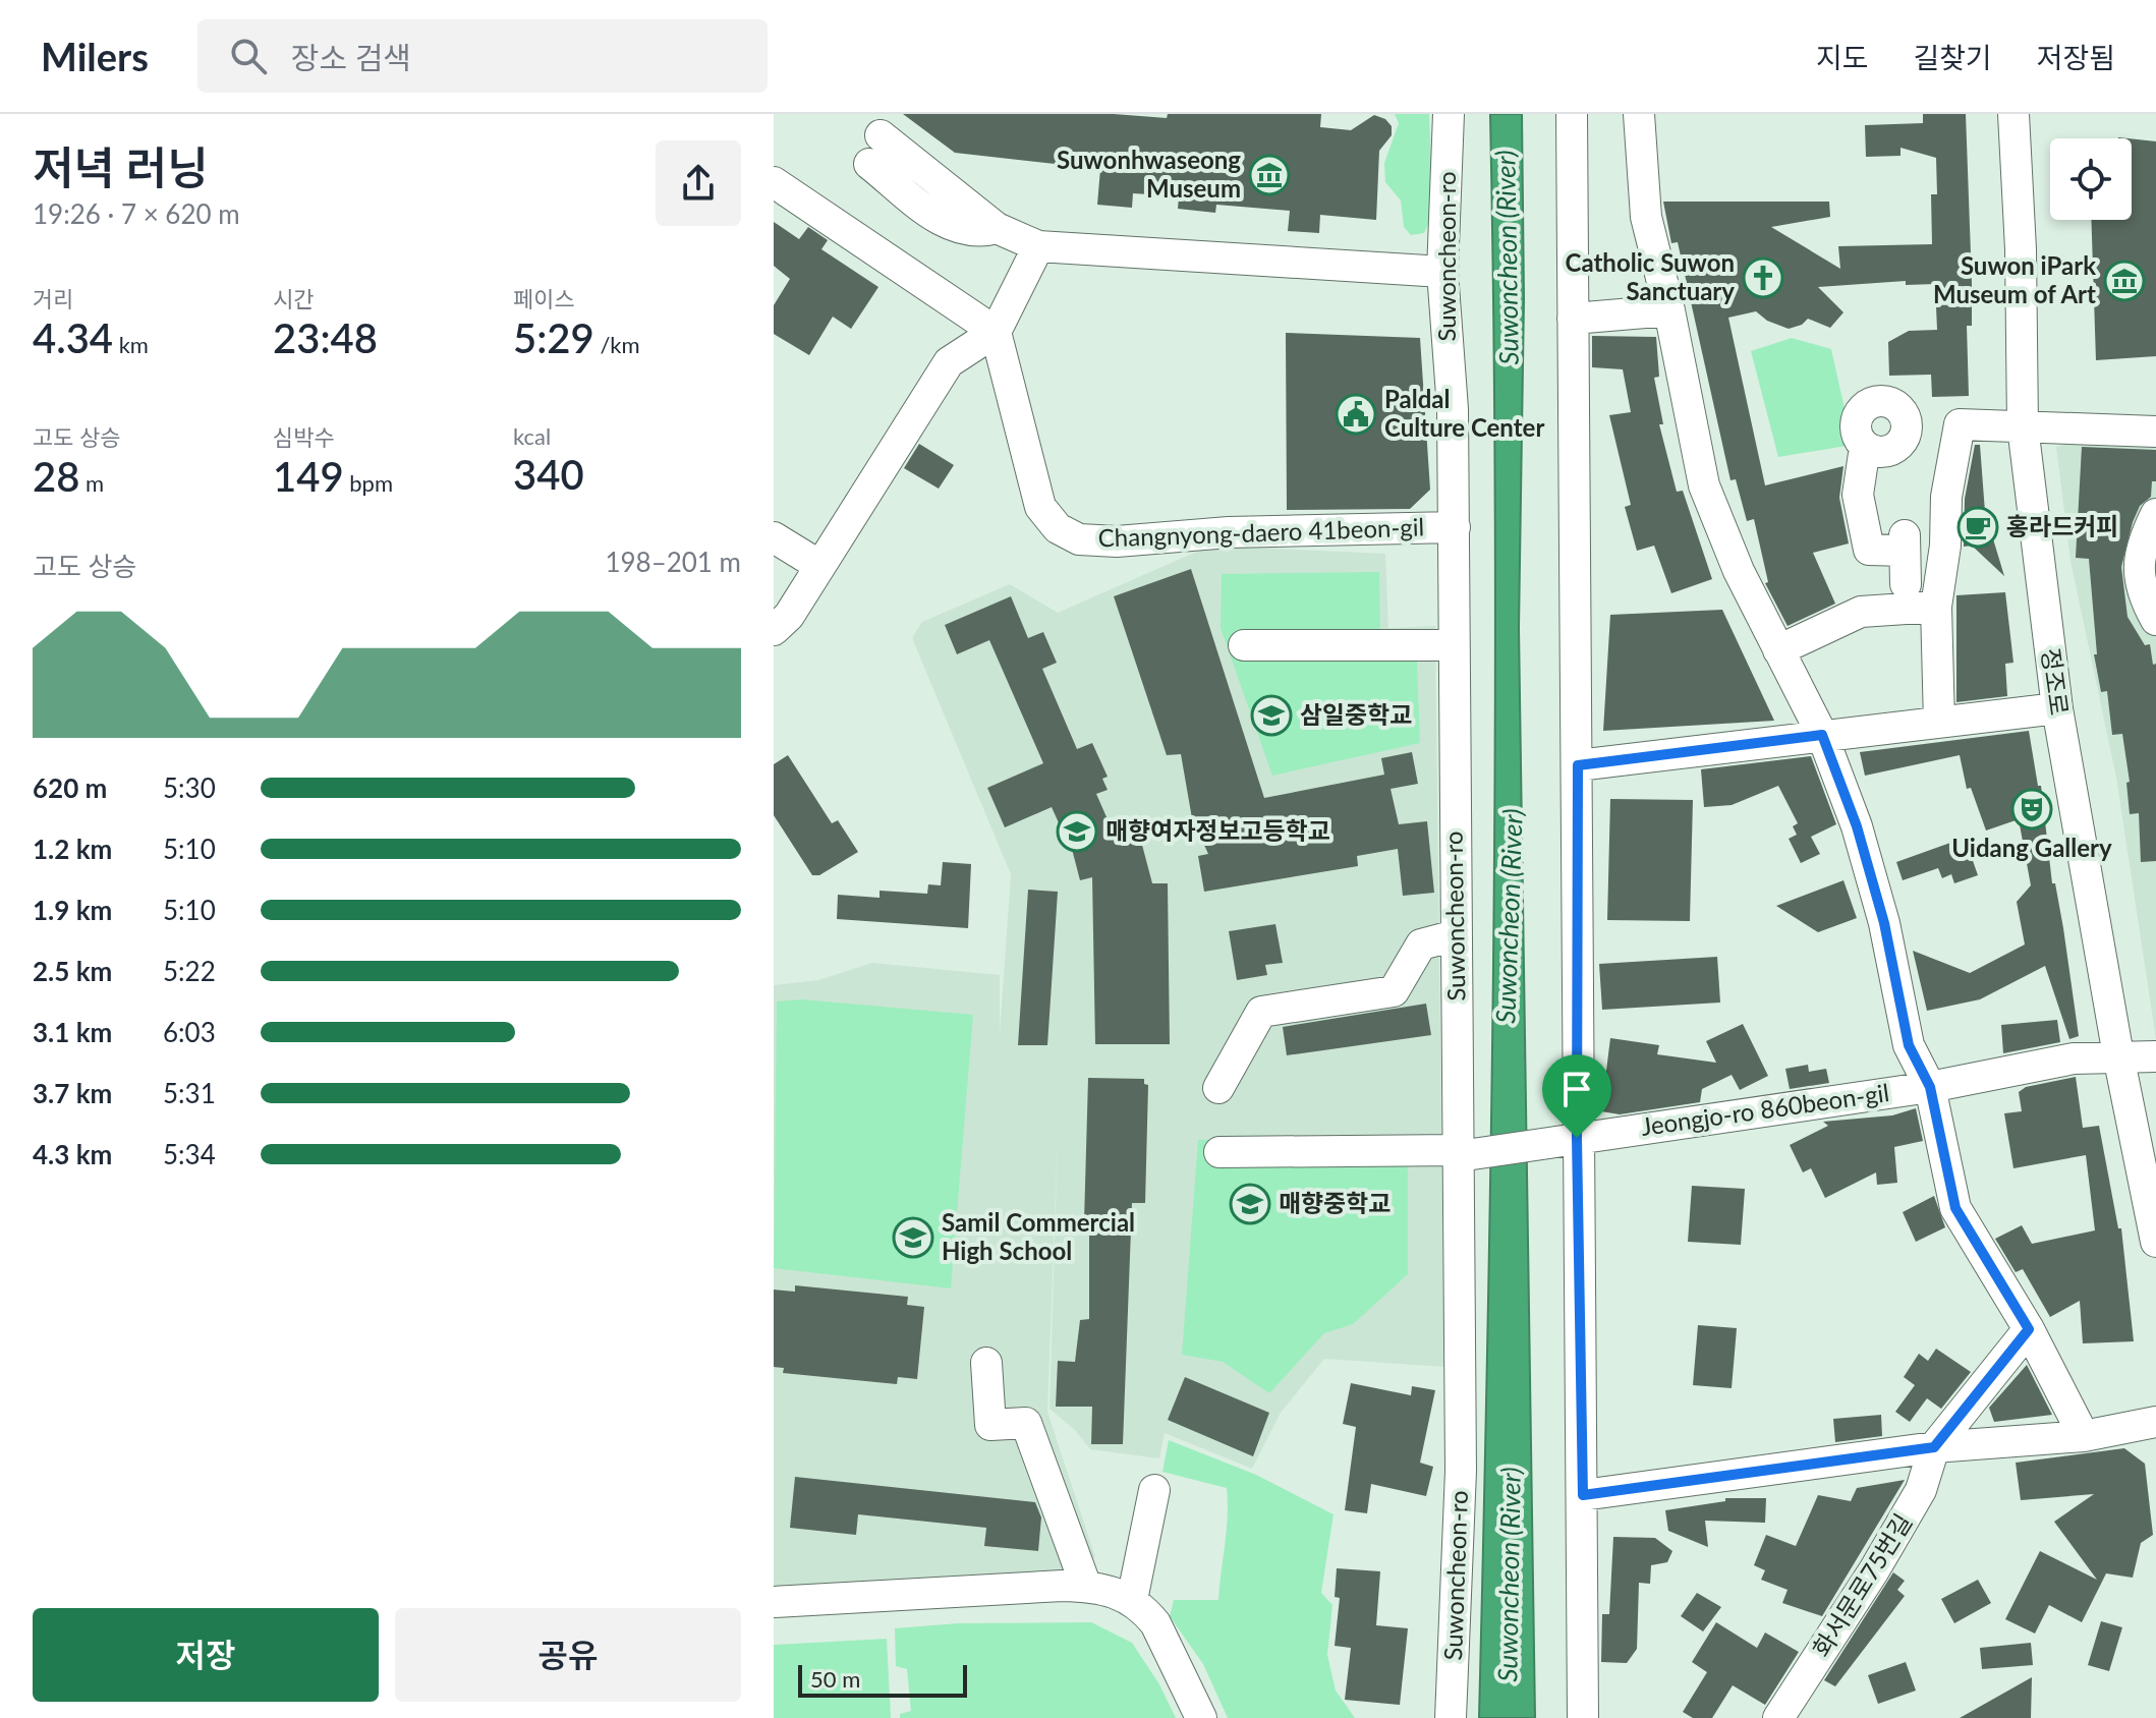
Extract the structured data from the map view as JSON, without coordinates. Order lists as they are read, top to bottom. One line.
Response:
{"streets":{"street":["Suwoncheon-ro","Changnyong-daero 41beon-gil","정조로","Jeongjo-ro 860beon-gil","화서문로75번길"]},"crossings":[["Suwoncheon-ro","Changnyong-daero 41beon-gil"],["Suwoncheon-ro","Jeongjo-ro 860beon-gil"],["정조로","Jeongjo-ro 860beon-gil"]],"water":["Suwoncheon (River)"],"places":{"museum":["Suwonhwaseong Museum","Suwon iPark Museum of Art"],"church":["Catholic Suwon Sanctuary"],"public building":["Paldal Culture Center"],"cafe":["홍라드커피"],"school or university":["삼일중학교","매향여자정보고등학교","매향중학교","Samil Commercial High School"],"theatre":["Uidang Gallery"]},"scale_bar":"50 m","page":{"header":"Milers","search":"장소 검색","nav":["지도","길찾기","저장됨"],"heading":["저녁 러닝","19:26 · 7 × 620 m"],"stats":[["거리","4.34 km"],["시간","23:48"],["페이스","5:29 /km"],["고도 상승","28 m"],["심박수","149 bpm"],["kcal","340"]],"chart":["고도 상승","198–201 m"],"list":[{"name":"620 m","note":"5:30"},{"name":"1.2 km","note":"5:10"},{"name":"1.9 km","note":"5:10"},{"name":"2.5 km","note":"5:22"},{"name":"3.1 km","note":"6:03"},{"name":"3.7 km","note":"5:31"},{"name":"4.3 km","note":"5:34"}],"buttons":["저장","공유"],"scale":"50 m"}}
